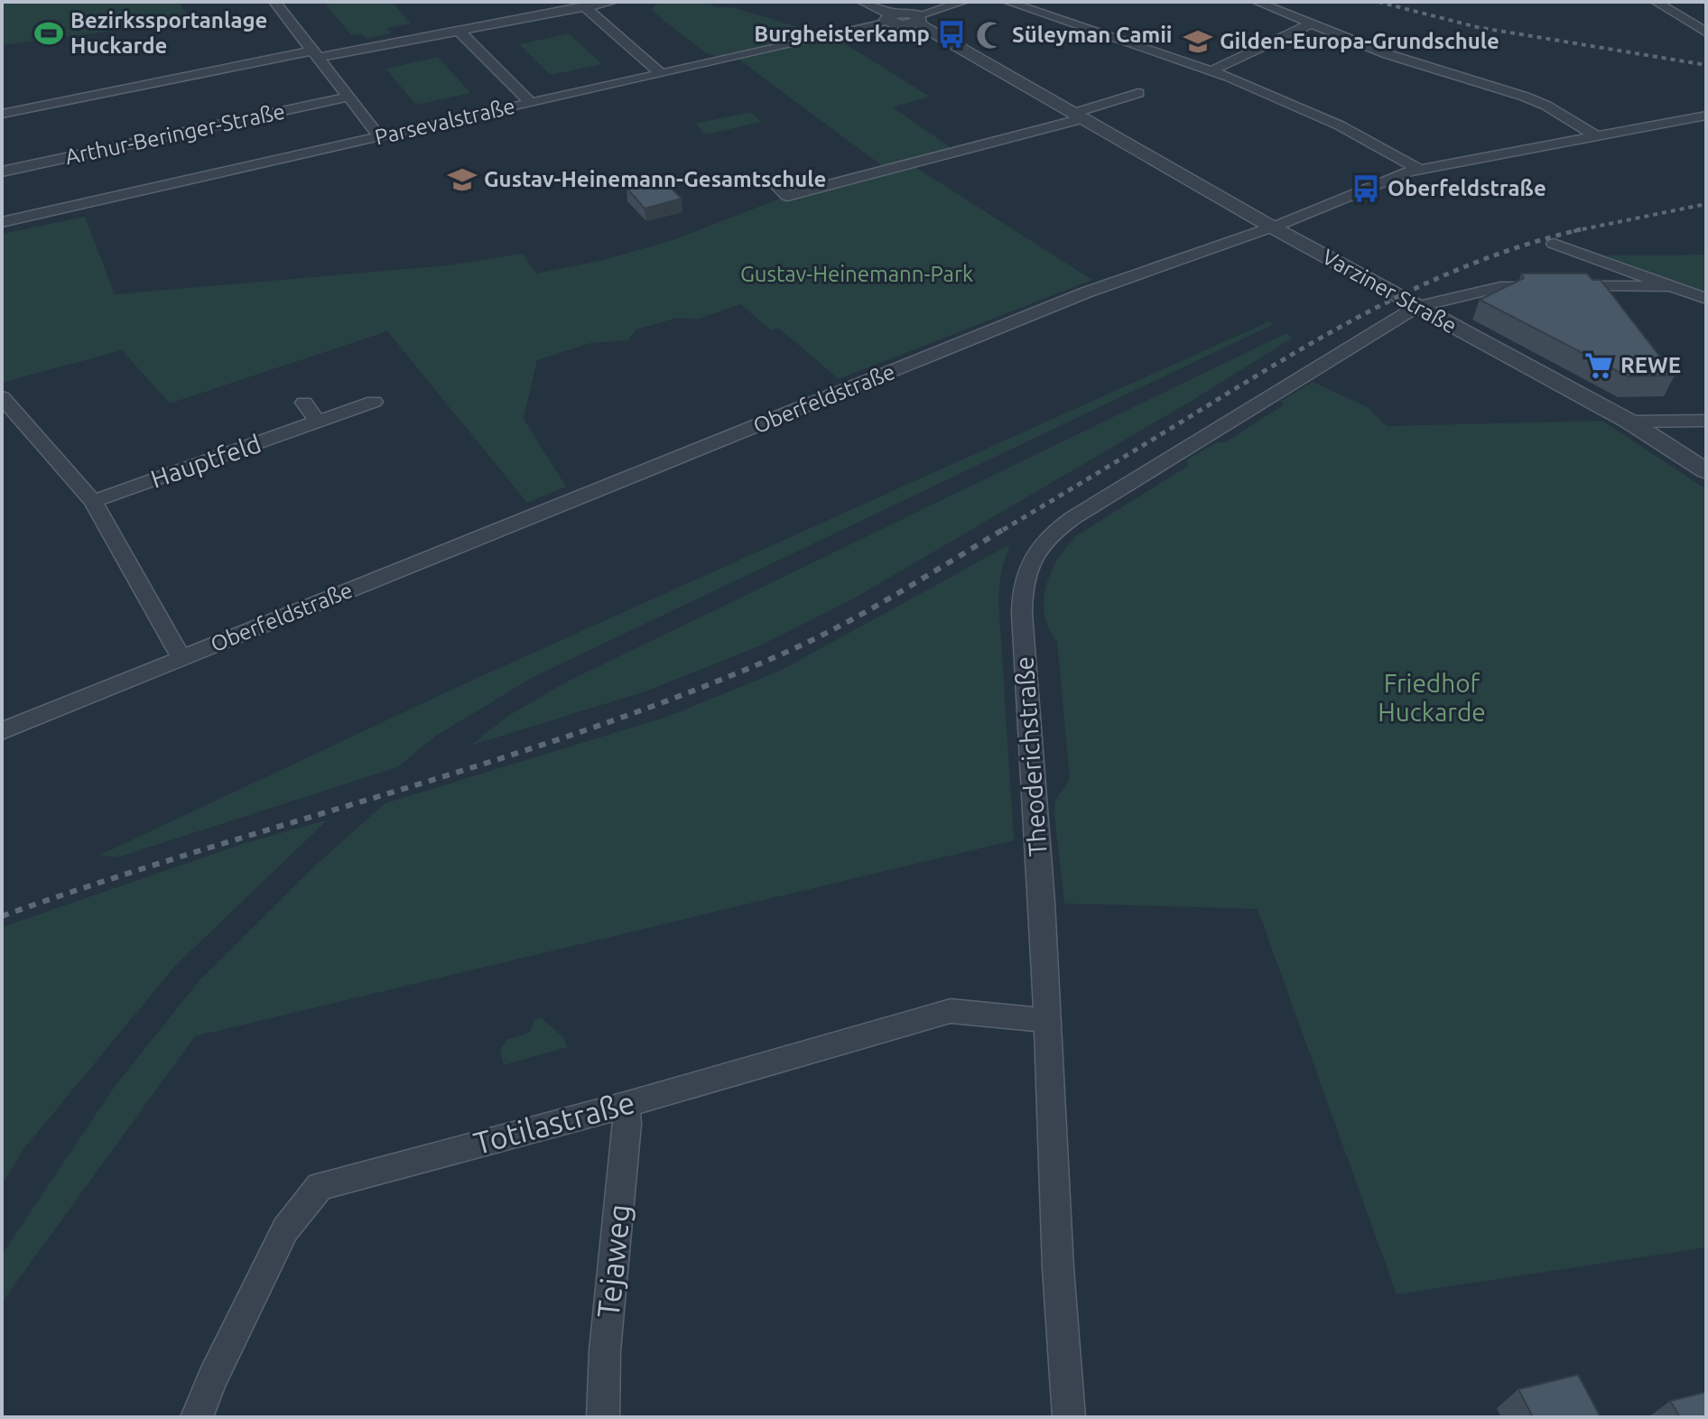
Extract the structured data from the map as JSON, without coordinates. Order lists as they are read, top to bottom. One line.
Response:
{"streets":{"street":["Parsevalstraße","Arthur-Beringer-Straße","Varziner Straße","Oberfeldstraße","Hauptfeld","Theoderichstraße","Totilastraße","Tejaweg"]},"crossings":[["Varziner Straße","Oberfeldstraße"],["Varziner Straße","Theoderichstraße"],["Theoderichstraße","Totilastraße"],["Totilastraße","Tejaweg"]],"parks":["Gustav-Heinemann-Park","Friedhof Huckarde"],"places":{"sports":["Bezirkssportanlage Huckarde"],"bus stop":["Burgheisterkamp","Oberfeldstraße"],"mosque":["Süleyman Camii"],"school or university":["Gilden-Europa-Grundschule","Gustav-Heinemann-Gesamtschule"],"supermarket":["REWE"]}}
